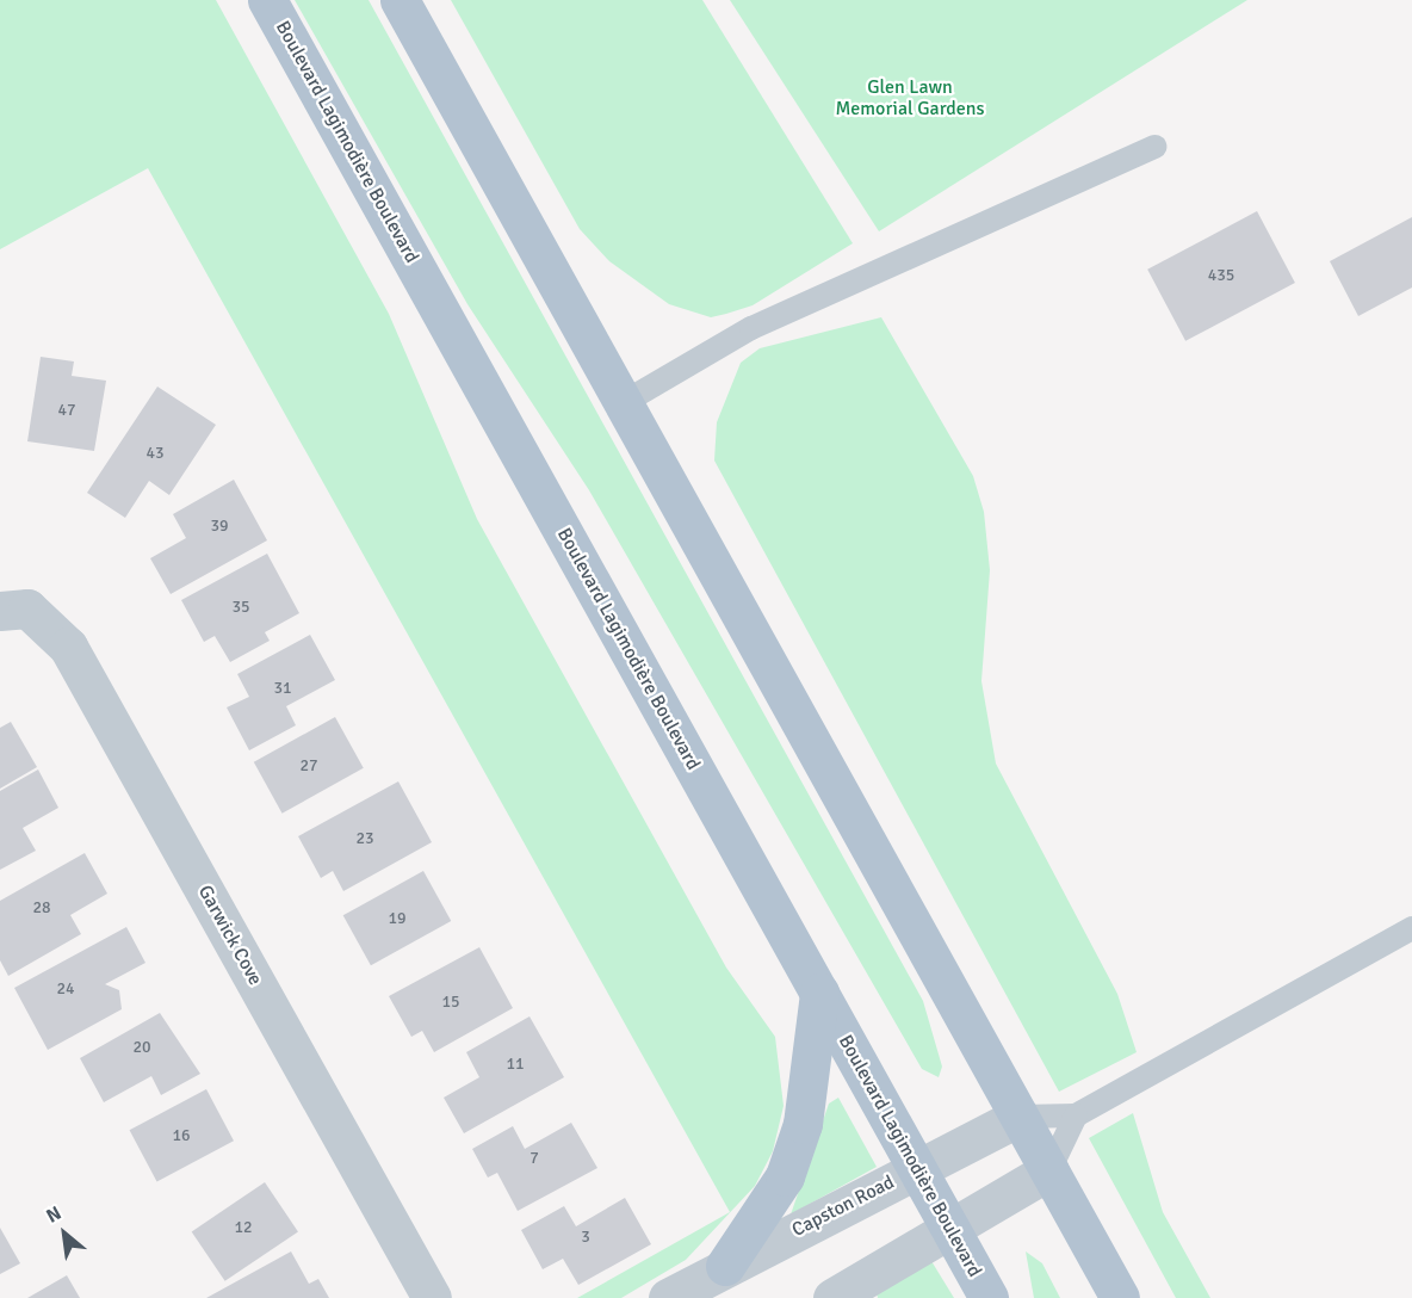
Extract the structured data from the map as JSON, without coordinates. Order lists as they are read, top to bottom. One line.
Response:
{"streets":{"main road":["Boulevard Lagimodière Boulevard"],"street":["Garwick Cove","Capston Road"]},"crossings":[["Boulevard Lagimodière Boulevard","Capston Road"]],"parks":["Glen Lawn Memorial Gardens"],"house_numbers":["435","47","43","39","35","31","27","23","28","19","24","15","20","11","16","7","12","3"],"north":"top left"}
